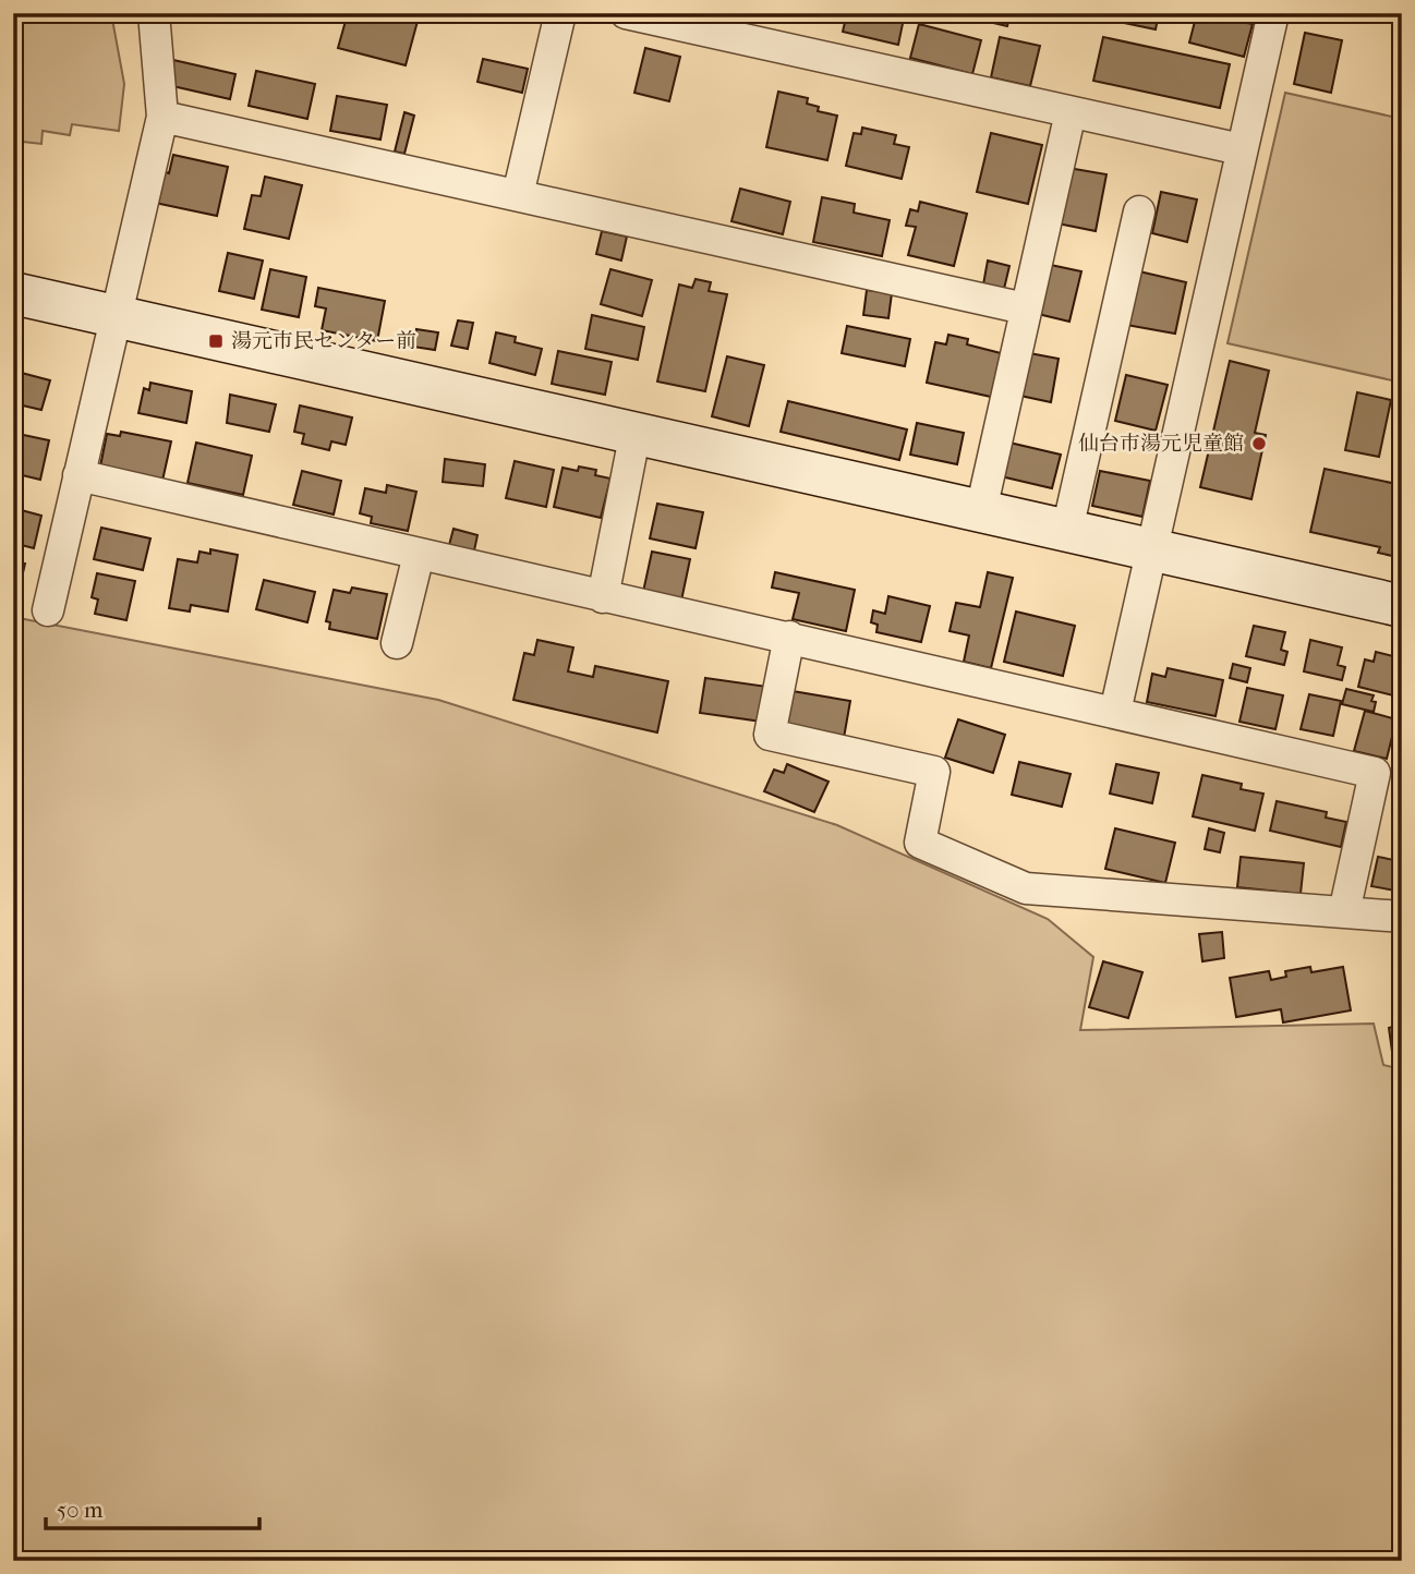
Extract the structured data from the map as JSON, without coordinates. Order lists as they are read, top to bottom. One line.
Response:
{"places":{"transit":["湯元市民センター前"],"other":["仙台市湯元児童館"]},"scale_bar":"50 m"}
